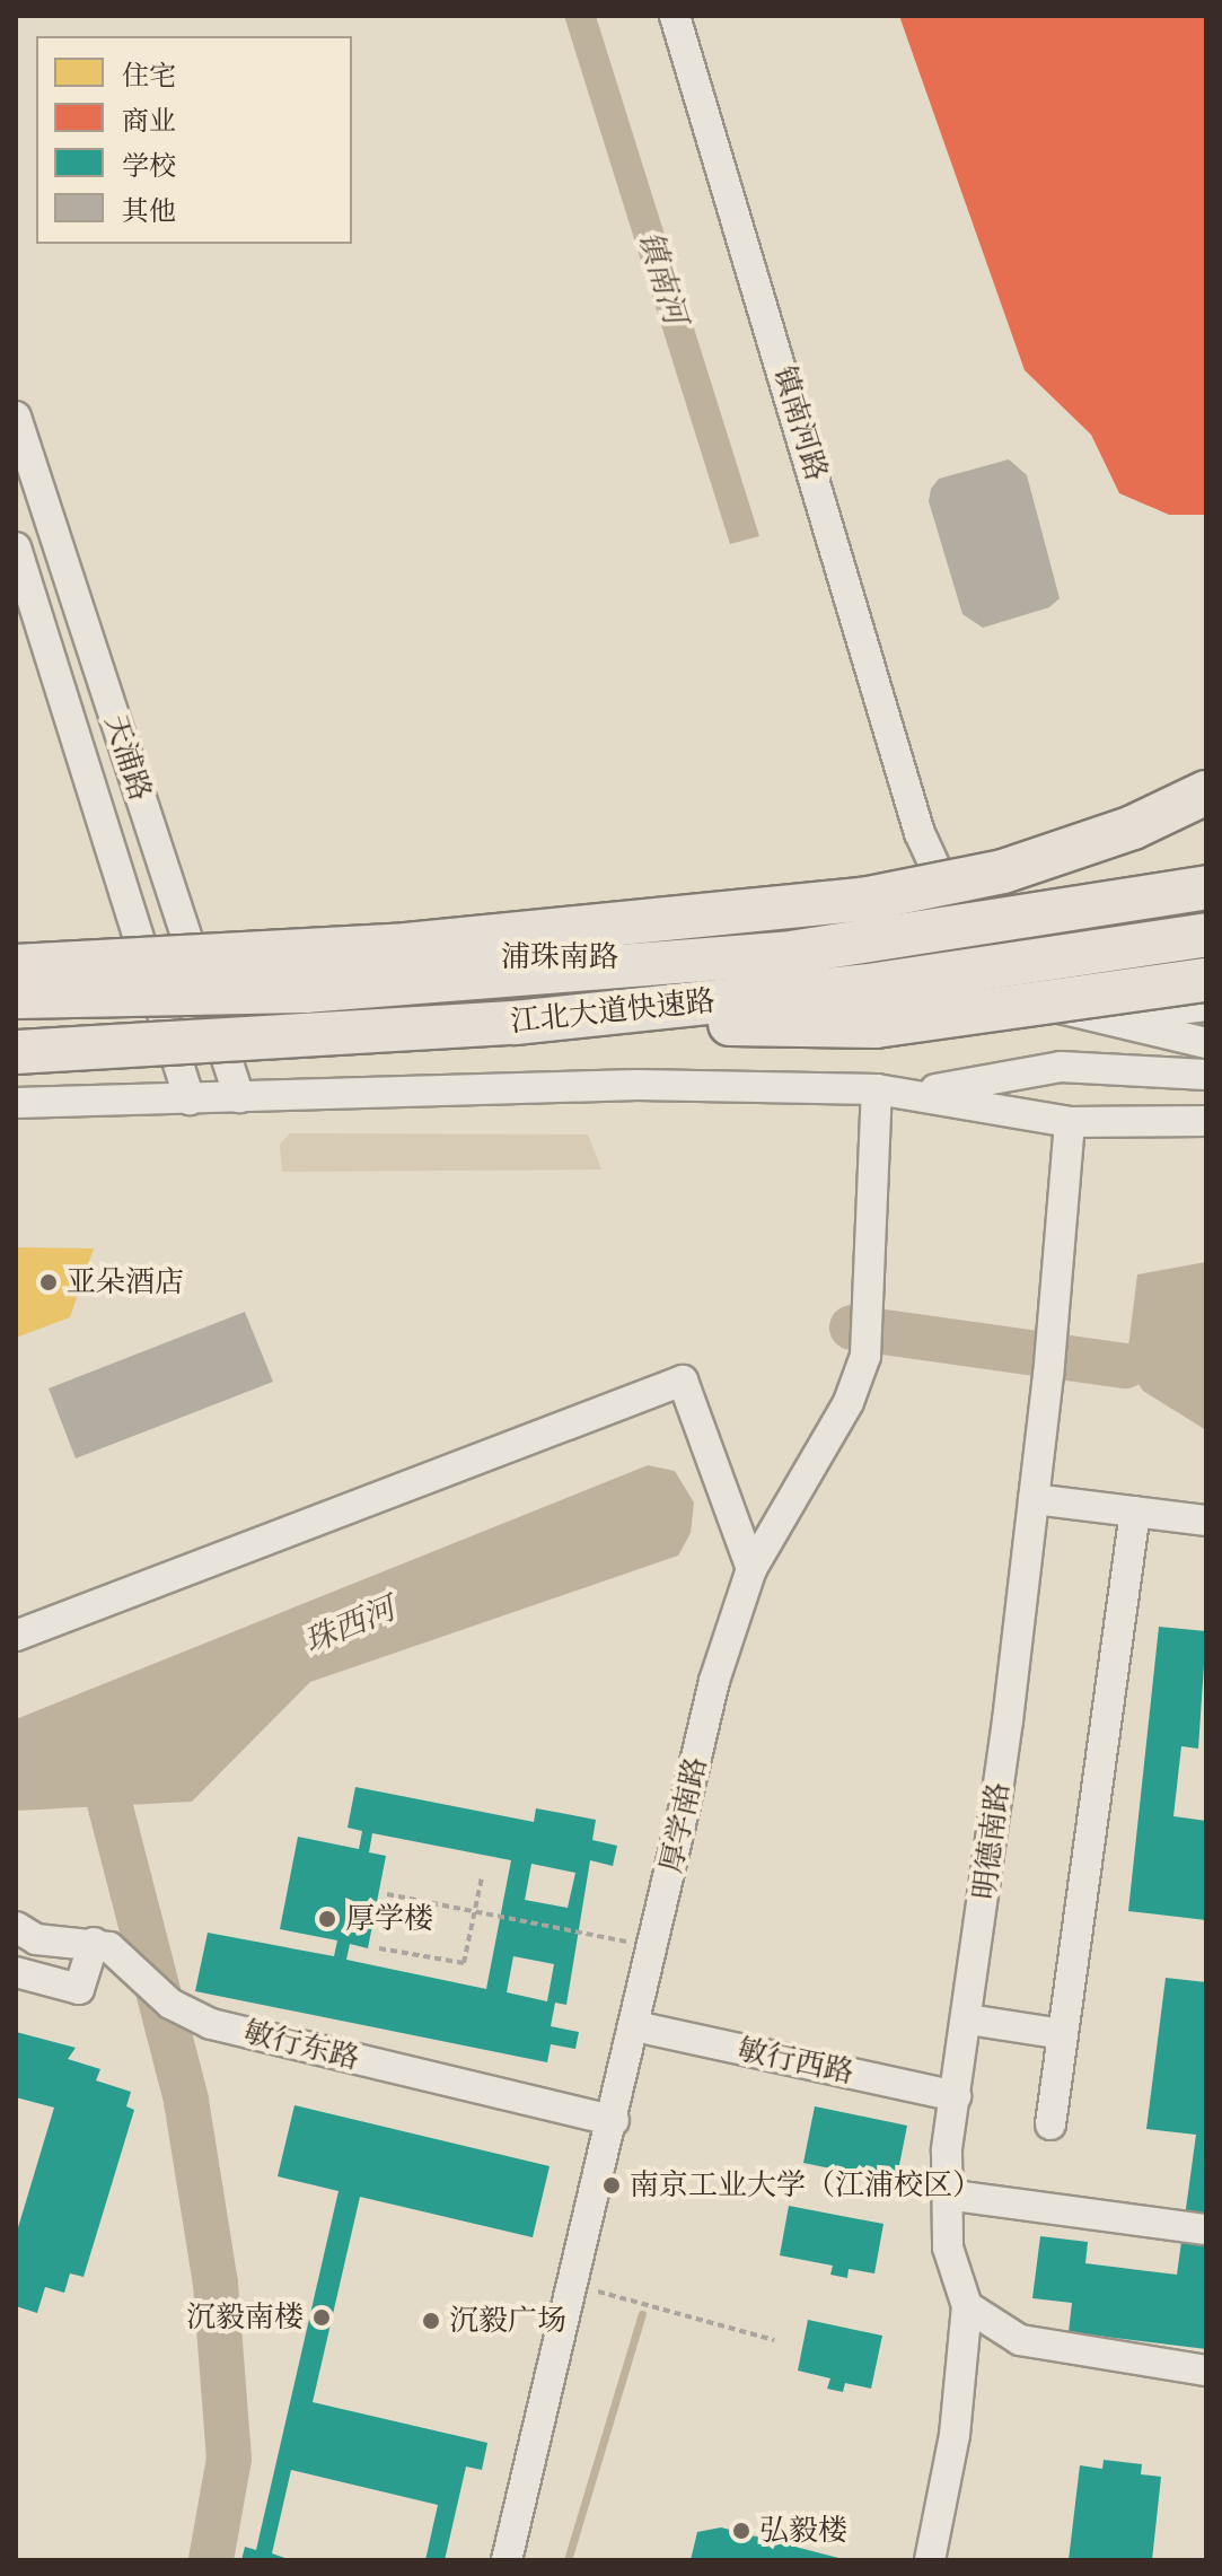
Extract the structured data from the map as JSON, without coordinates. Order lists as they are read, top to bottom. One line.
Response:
{"streets":{"highway":["江北大道快速路"],"street":["镇南河路","天浦路","浦珠南路","厚学南路","明德南路","敏行东路","敏行西路"]},"crossings":[["镇南河路","浦珠南路"],["天浦路","浦珠南路"],["厚学南路","敏行东路"],["厚学南路","敏行西路"],["明德南路","敏行西路"]],"water":["镇南河","珠西河"],"places":["亚朵酒店","厚学楼","南京工业大学（江浦校区）","沉毅南楼","沉毅广场","弘毅楼"],"legend":["住宅","商业","学校","其他"]}
